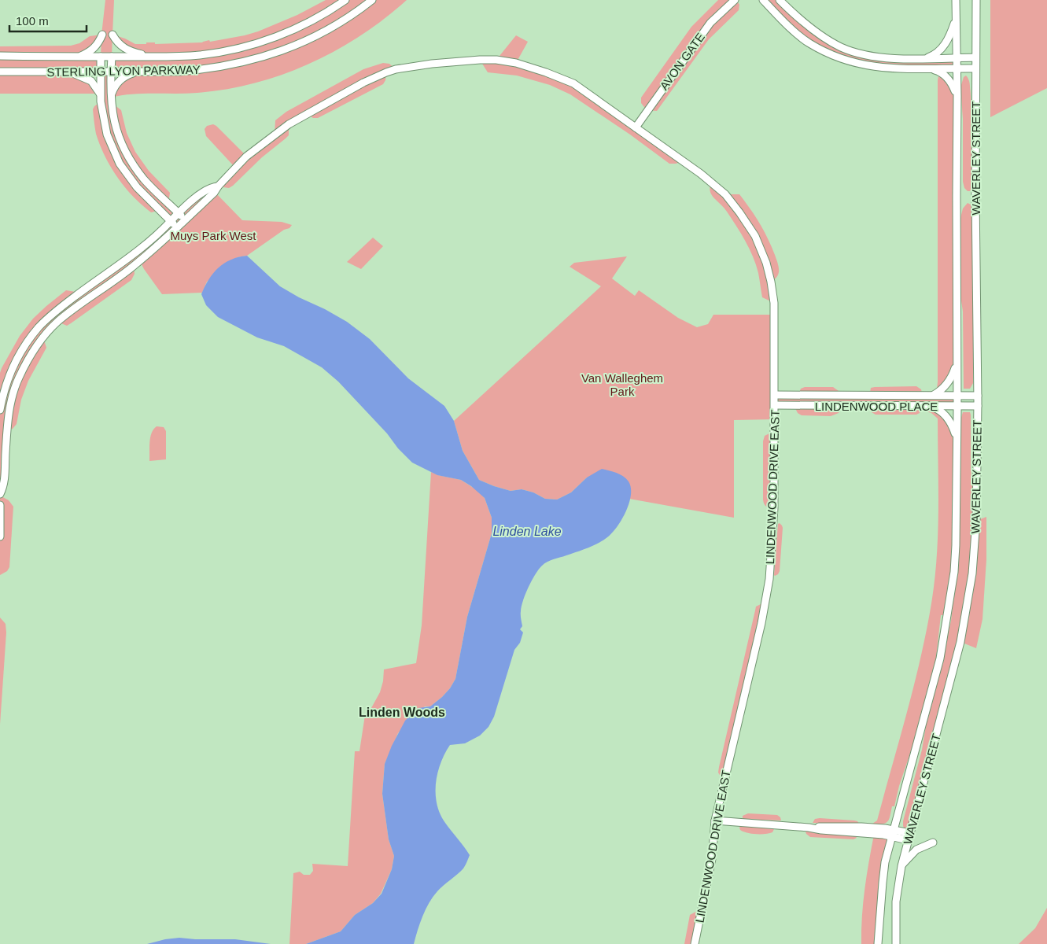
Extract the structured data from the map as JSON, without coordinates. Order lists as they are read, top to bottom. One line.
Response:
{"streets":{"street":["AVON GATE","STERLING LYON PARKWAY","WAVERLEY STREET","LINDENWOOD PLACE","LINDENWOOD DRIVE EAST"]},"crossings":[["AVON GATE","LINDENWOOD DRIVE EAST"],["WAVERLEY STREET","LINDENWOOD PLACE"],["LINDENWOOD PLACE","LINDENWOOD DRIVE EAST"]],"districts":["Linden Woods"],"water":["Linden Lake"],"parks":["Muys Park West","Van Walleghem Park"],"scale_bar":"100 m"}
